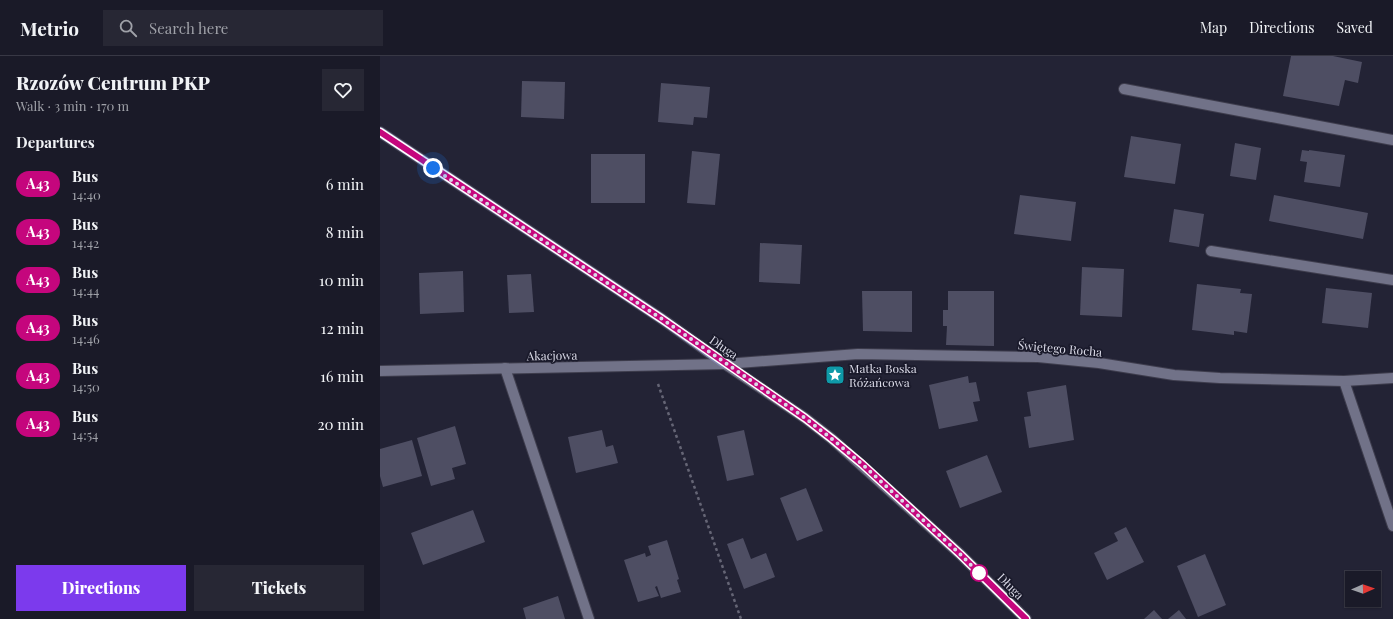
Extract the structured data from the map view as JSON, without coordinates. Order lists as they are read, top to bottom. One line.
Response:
{"streets":{"street":["Długa","Świętego Rocha","Akacjowa"]},"crossings":[["Długa","Świętego Rocha"],["Długa","Akacjowa"],["Świętego Rocha","Akacjowa"]],"places":{"place":["Matka Boska Różańcowa"]},"lines":["bus line A43"],"north":"right","page":{"header":"Metrio","search":"Search here","nav":["Map","Directions","Saved"],"heading":[["Rzozów Centrum PKP","Walk · 3 min · 170 m"],"Departures"],"list":[{"mark":"A43","name":"Bus","note":"14:40","value":"6 min"},{"mark":"A43","name":"Bus","note":"14:42","value":"8 min"},{"mark":"A43","name":"Bus","note":"14:44","value":"10 min"},{"mark":"A43","name":"Bus","note":"14:46","value":"12 min"},{"mark":"A43","name":"Bus","note":"14:50","value":"16 min"},{"mark":"A43","name":"Bus","note":"14:54","value":"20 min"}],"buttons":["Directions","Tickets"]}}
